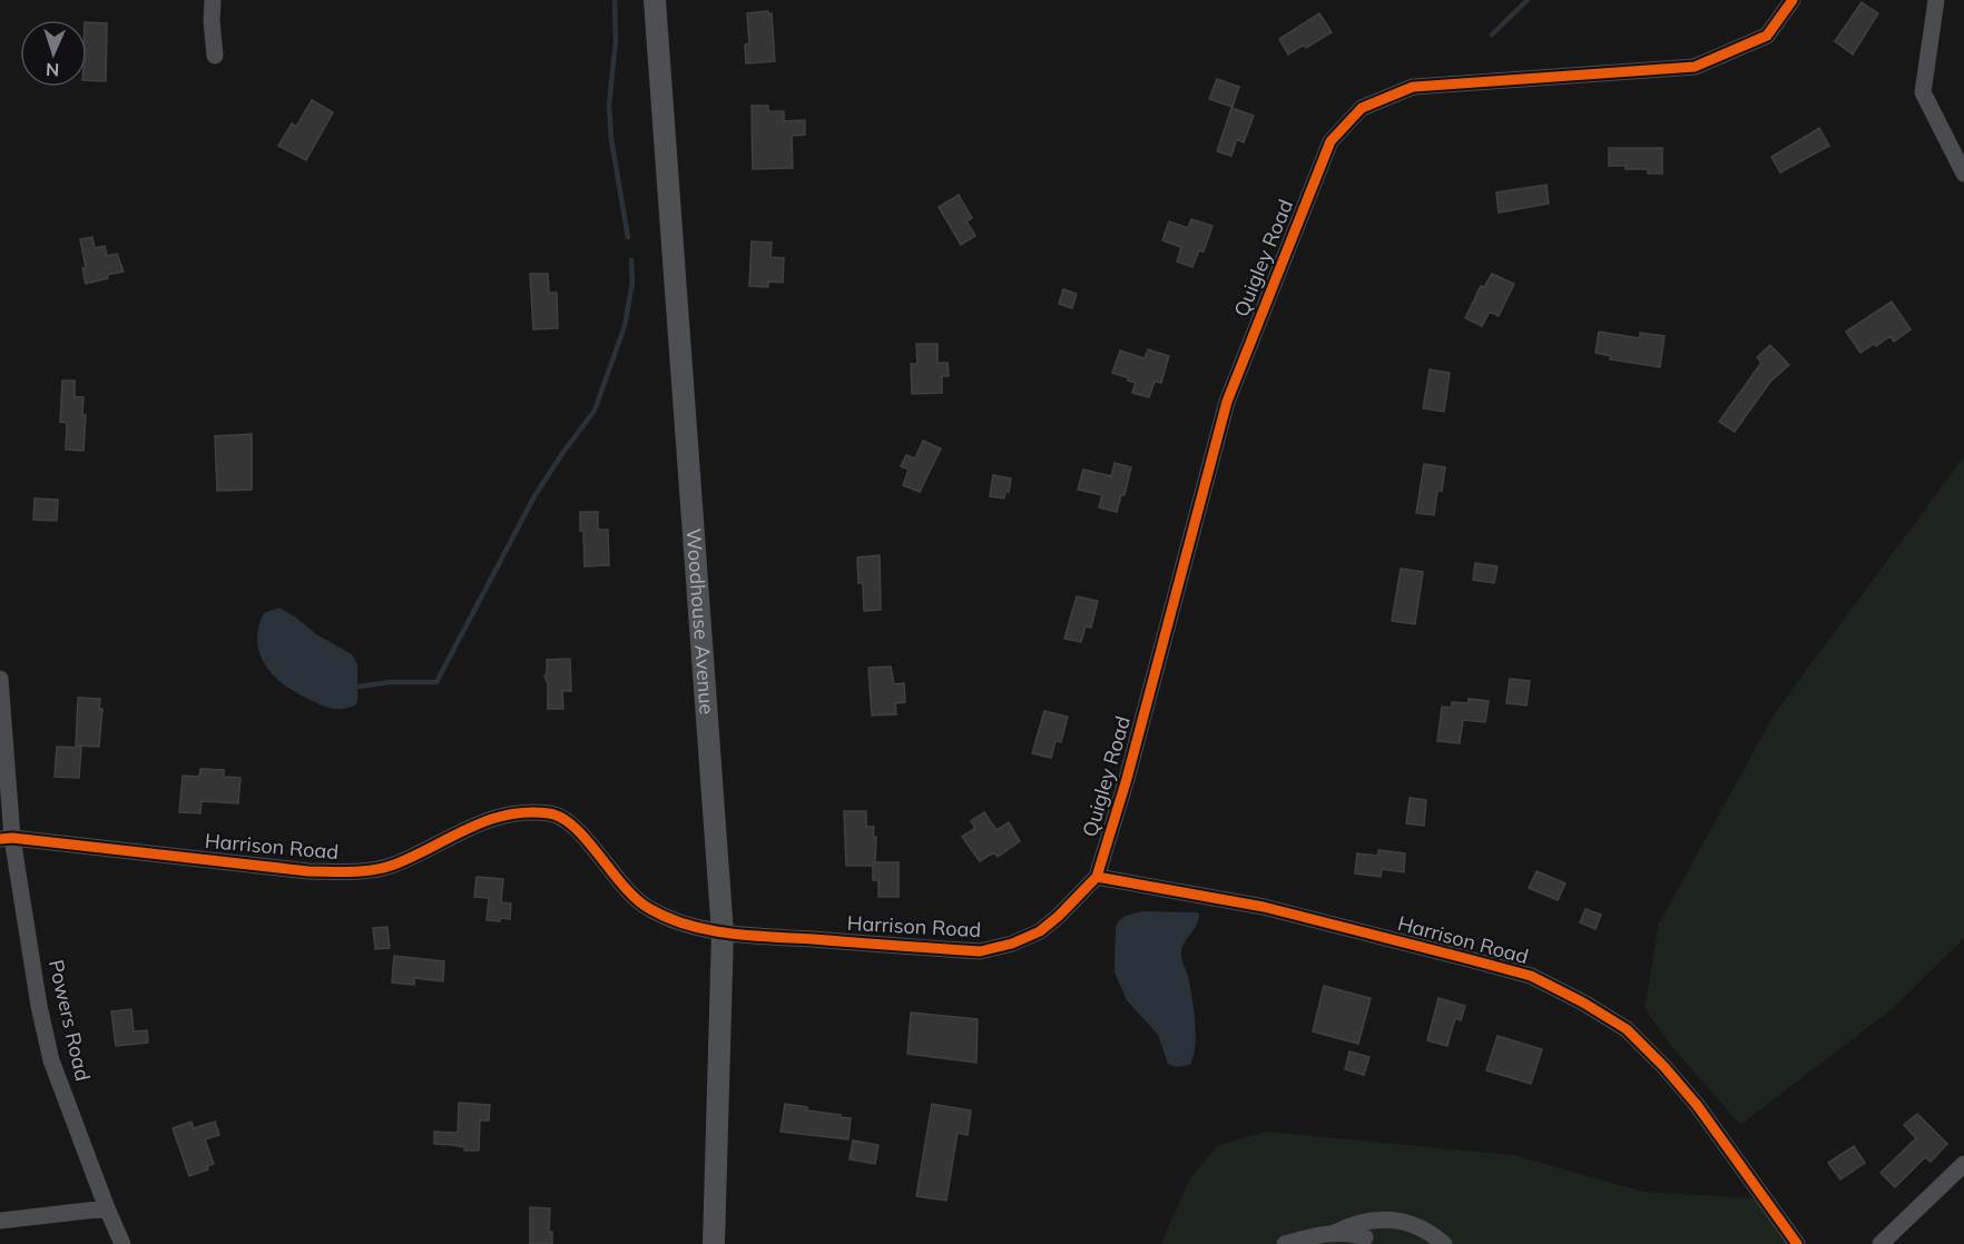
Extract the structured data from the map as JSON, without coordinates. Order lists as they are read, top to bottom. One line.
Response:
{"streets":{"main road":["Woodhouse Avenue"],"street":["Quigley Road","Harrison Road","Powers Road"]},"crossings":[["Quigley Road","Harrison Road"],["Woodhouse Avenue","Harrison Road"],["Harrison Road","Powers Road"]],"north":"bottom"}
